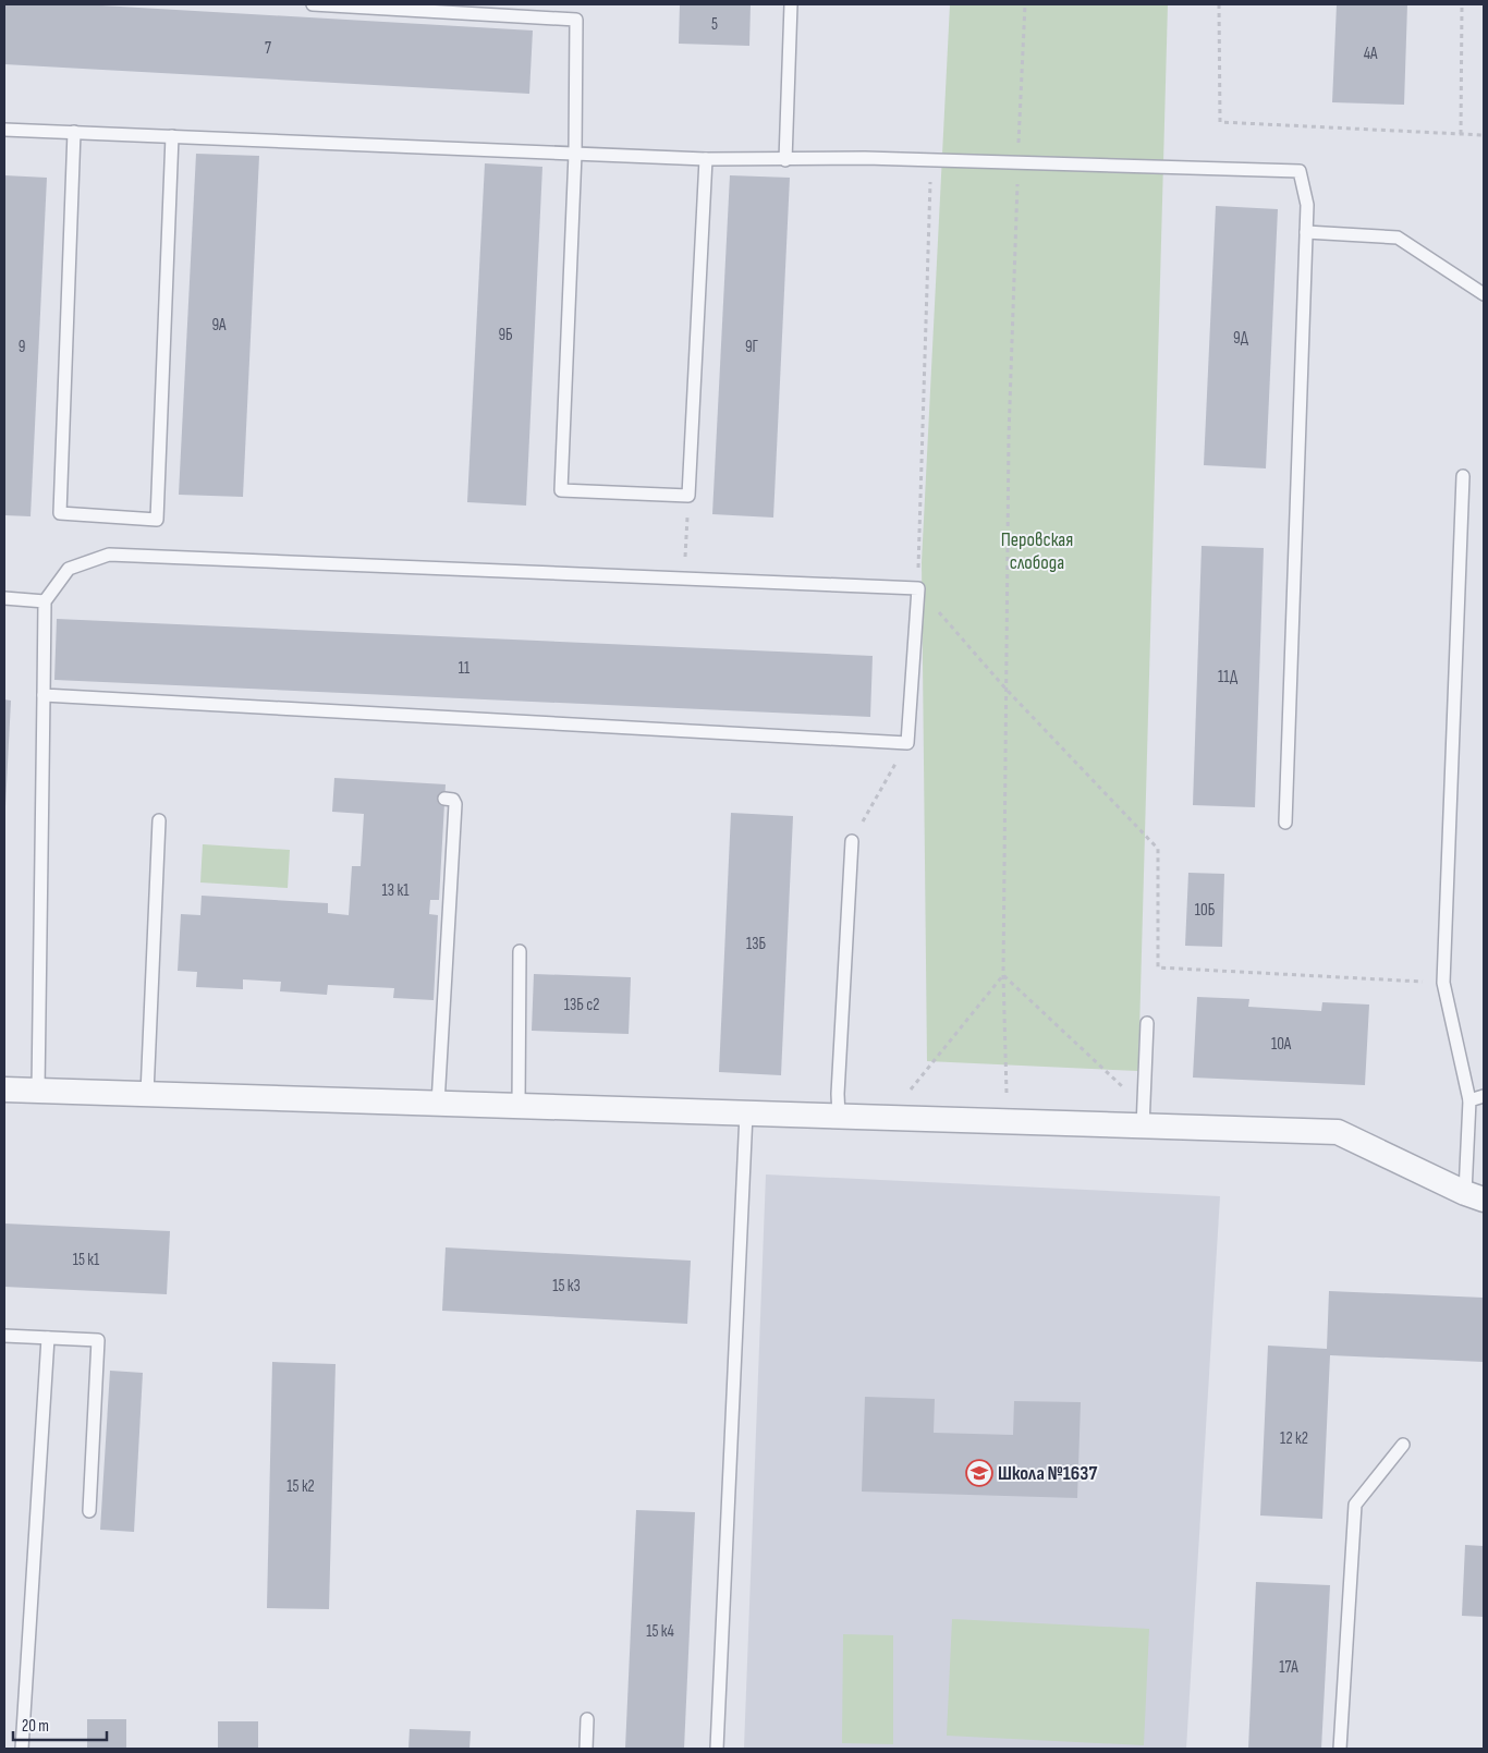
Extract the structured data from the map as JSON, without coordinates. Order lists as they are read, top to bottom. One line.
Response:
{"parks":["Перовская слобода"],"places":{"school or university":["Школа №1637"]},"house_numbers":["5","7","4А","9А","9Б","9Д","9","9Г","11","11Д","13 к1","10Б","13Б","13Б с2","10А","15 к1","15 к3","12 к2","15 к2","15 к4","17А"],"scale_bar":"20 m"}
